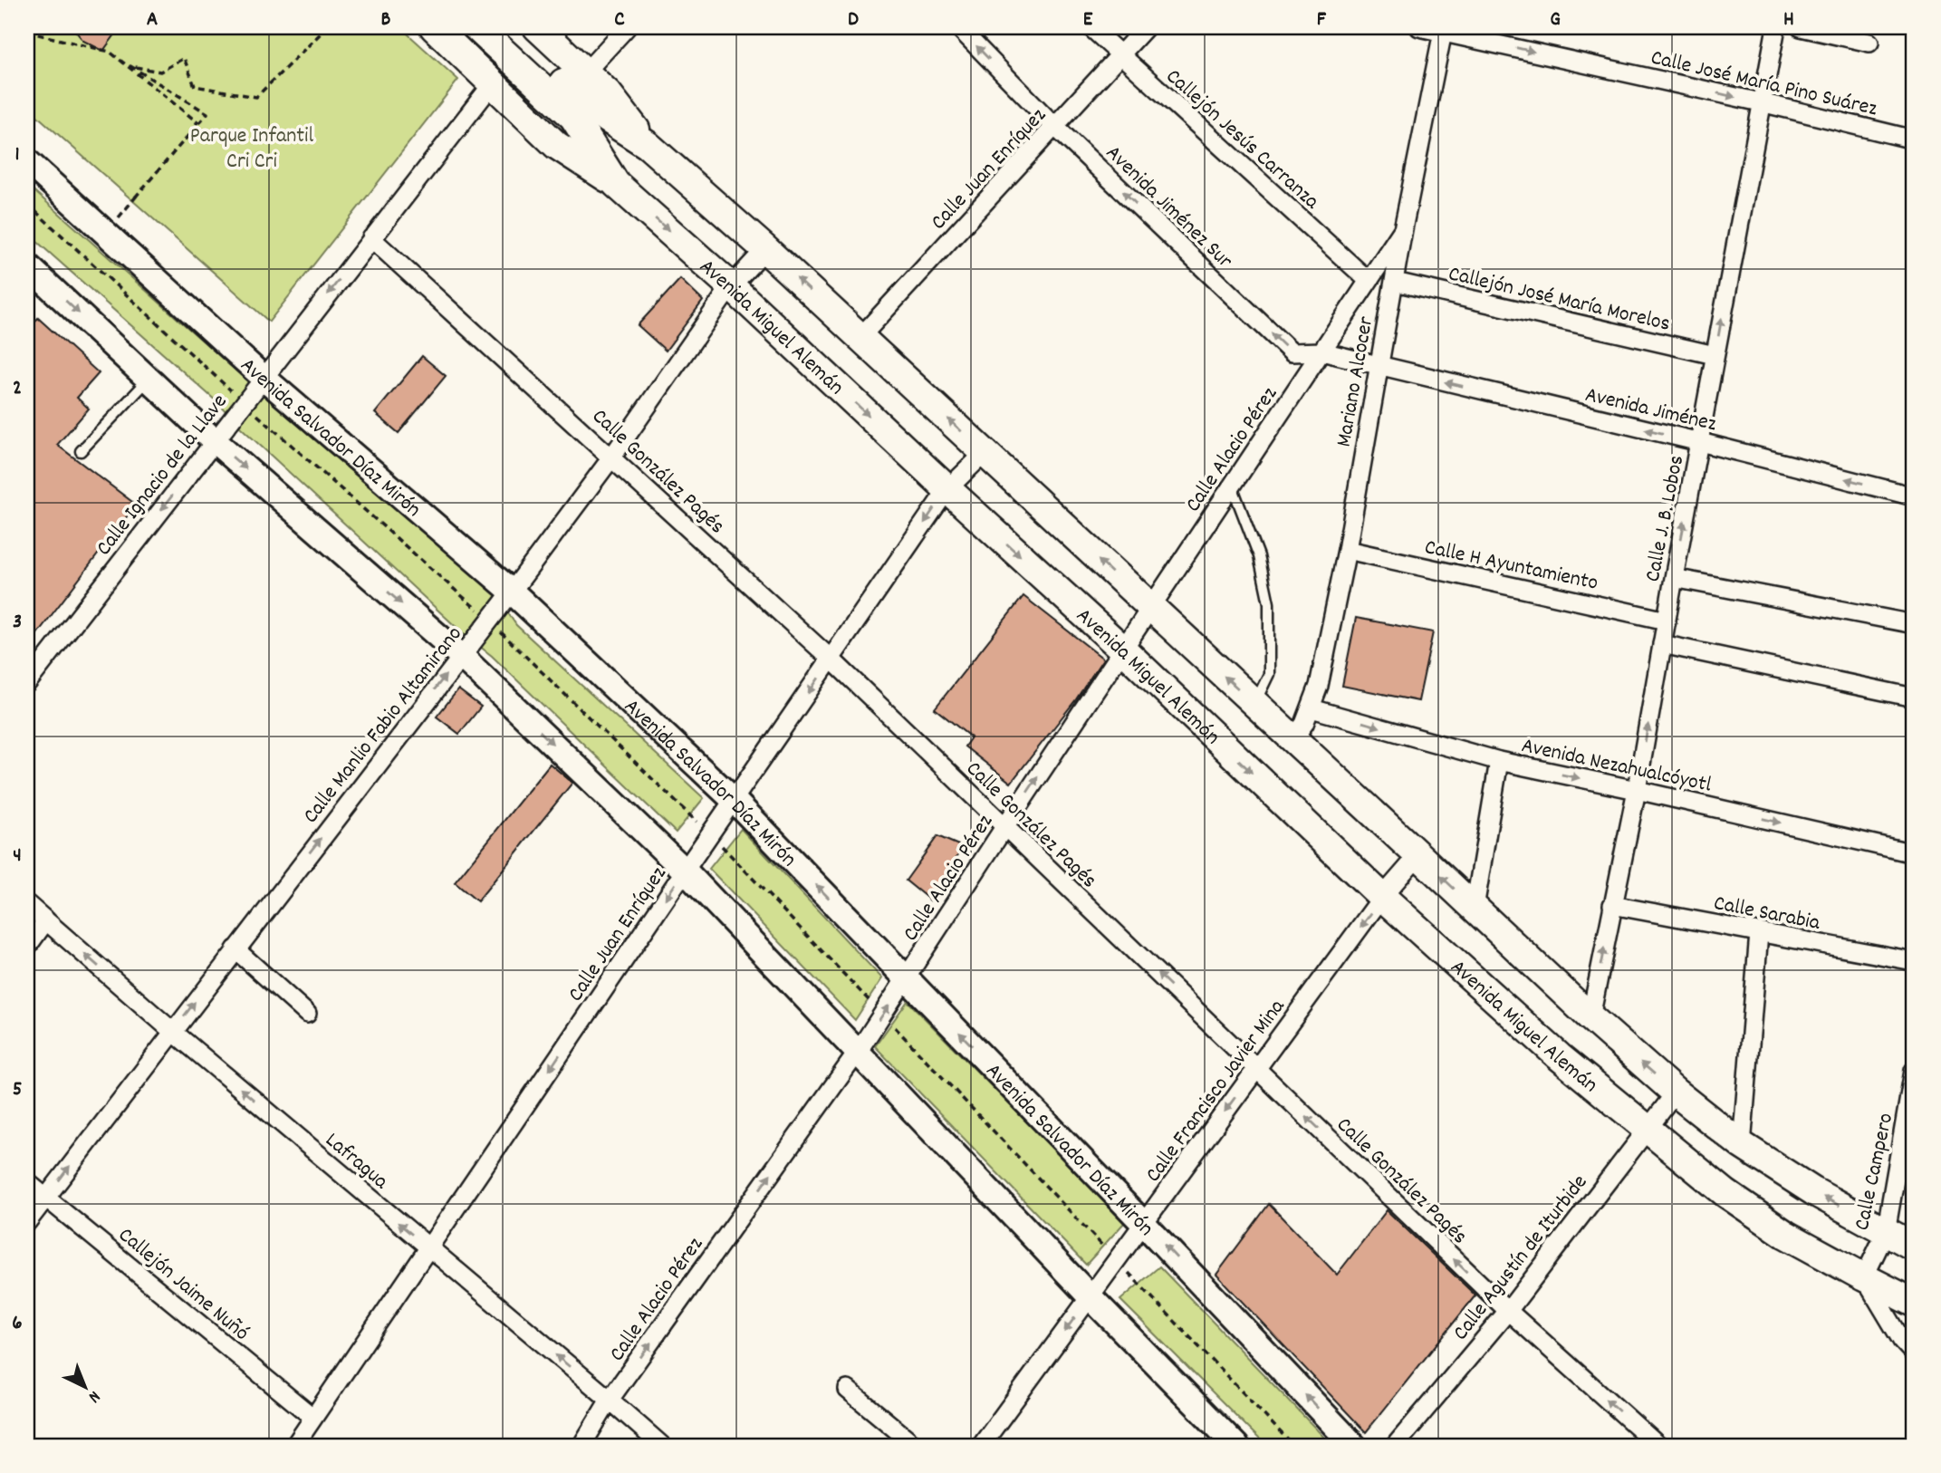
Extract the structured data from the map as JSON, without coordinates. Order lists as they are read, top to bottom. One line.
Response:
{"streets":{"main road":["Avenida Miguel Alemán","Avenida Salvador Díaz Mirón"],"street":["Calle José María Pino Suárez","Callejón Jesús Carranza","Calle Juan Enríquez","Avenida Jiménez Sur","Callejón José María Morelos","Mariano Alcocer","Avenida Jiménez","Calle Alacio Pérez","Calle González Pagés","Calle Ignacio de la Llave","Calle J. B. Lobos","Calle H Ayuntamiento","Calle Manlio Fabio Altamirano","Avenida Nezahualcóyotl","Calle Sarabia","Calle Francisco Javier Mina","Lafragua","Calle Campero","Calle Agustín de Iturbide","Callejón Jaime Nuñó"]},"crossings":[["Calle José María Pino Suárez","Mariano Alcocer"],["Calle José María Pino Suárez","Calle J. B. Lobos"],["Callejón Jesús Carranza","Calle Juan Enríquez"],["Callejón Jesús Carranza","Calle Alacio Pérez"],["Calle Juan Enríquez","Avenida Jiménez Sur"],["Calle Juan Enríquez","Avenida Miguel Alemán"],["Calle Juan Enríquez","Avenida Salvador Díaz Mirón"],["Calle Juan Enríquez","Calle González Pagés"],["Calle Juan Enríquez","Lafragua"],["Calle Juan Enríquez","Callejón Jaime Nuñó"],["Avenida Jiménez Sur","Mariano Alcocer"],["Avenida Jiménez Sur","Avenida Jiménez"],["Avenida Jiménez Sur","Calle Alacio Pérez"],["Callejón José María Morelos","Mariano Alcocer"],["Callejón José María Morelos","Calle J. B. Lobos"],["Avenida Miguel Alemán","Calle Alacio Pérez"],["Avenida Miguel Alemán","Calle Manlio Fabio Altamirano"],["Avenida Miguel Alemán","Calle Francisco Javier Mina"],["Avenida Miguel Alemán","Calle Campero"],["Avenida Miguel Alemán","Calle Agustín de Iturbide"],["Mariano Alcocer","Avenida Jiménez"],["Mariano Alcocer","Calle Alacio Pérez"],["Mariano Alcocer","Calle H Ayuntamiento"],["Mariano Alcocer","Avenida Nezahualcóyotl"],["Avenida Jiménez","Calle J. B. Lobos"],["Avenida Salvador Díaz Mirón","Calle Alacio Pérez"],["Avenida Salvador Díaz Mirón","Calle Ignacio de la Llave"],["Avenida Salvador Díaz Mirón","Calle Manlio Fabio Altamirano"],["Avenida Salvador Díaz Mirón","Calle Francisco Javier Mina"],["Calle Alacio Pérez","Calle González Pagés"],["Calle Alacio Pérez","Lafragua"],["Calle González Pagés","Calle Ignacio de la Llave"],["Calle González Pagés","Calle Manlio Fabio Altamirano"],["Calle González Pagés","Calle Francisco Javier Mina"],["Calle González Pagés","Calle Agustín de Iturbide"],["Calle J. B. Lobos","Calle H Ayuntamiento"],["Calle J. B. Lobos","Avenida Nezahualcóyotl"],["Calle J. B. Lobos","Calle Sarabia"],["Calle Manlio Fabio Altamirano","Lafragua"],["Calle Manlio Fabio Altamirano","Callejón Jaime Nuñó"]],"one_way":["Calle José María Pino Suárez","Calle Juan Enríquez","Avenida Jiménez Sur","Calle Alacio Pérez","Calle González Pagés","Calle Ignacio de la Llave","Calle J. B. Lobos","Calle Manlio Fabio Altamirano","Calle Francisco Javier Mina","Lafragua"],"parks":["Parque Infantil Cri Cri"],"north":"bottom right","grid":{"columns":["A","B","C","D","E","F","G","H"],"rows":["1","2","3","4","5","6"]}}
